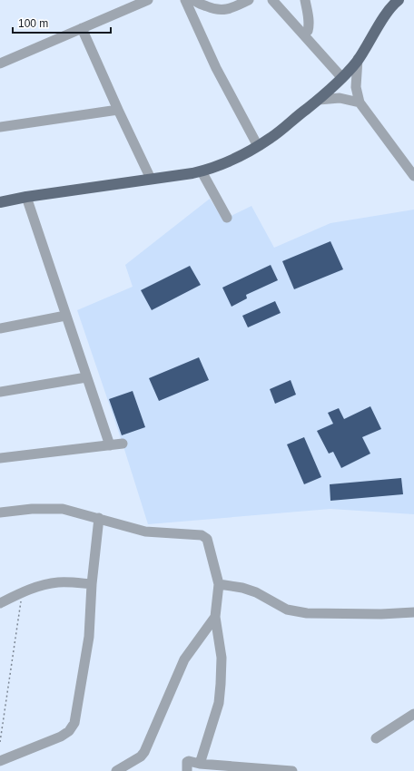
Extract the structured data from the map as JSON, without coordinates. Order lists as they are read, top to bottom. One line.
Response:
{"scale_bar":"100 m"}
